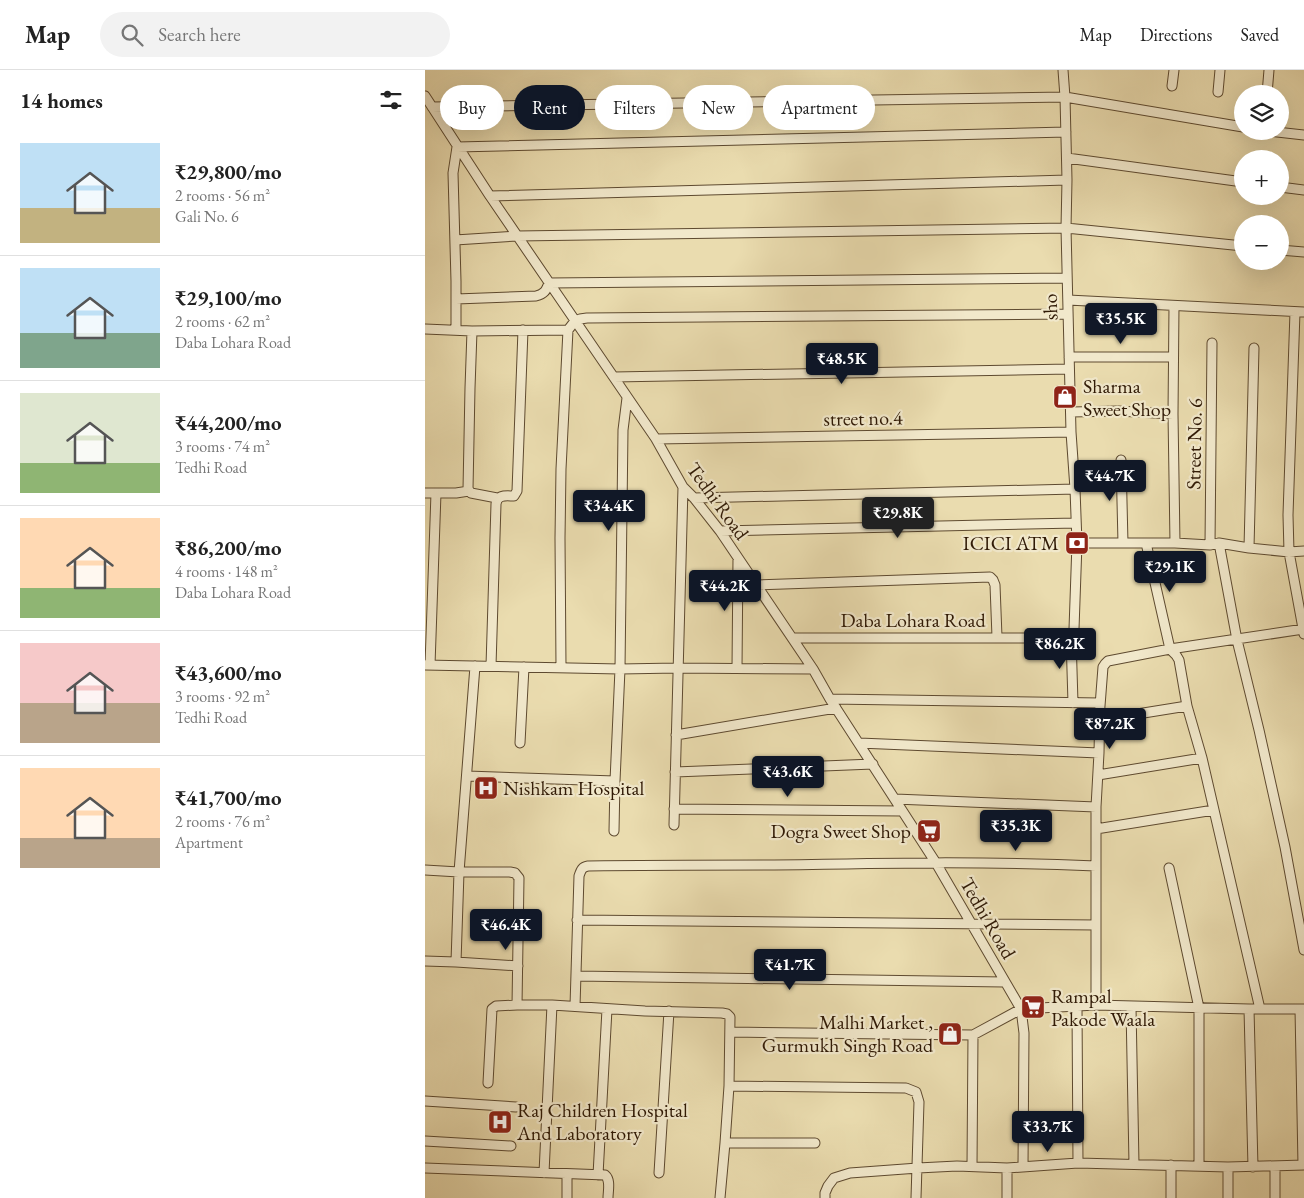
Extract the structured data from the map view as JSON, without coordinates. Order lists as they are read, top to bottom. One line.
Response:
{"streets":{"street":["sho","street no.4","Street No. 6","Tedhi Road","Daba Lohara Road"]},"crossings":[["sho","street no.4"],["street no.4","Tedhi Road"],["Tedhi Road","Daba Lohara Road"]],"places":{"shop":["Sharma Sweet Shop","Malhi Market , Gurmukh Singh Road"],"bank":["ICICI ATM"],"hospital":["Nishkam Hospital","Raj Children Hospital And Laboratory"],"supermarket":["Dogra Sweet Shop","Rampal Pakode Waala"]},"page":{"header":"Map","search":"Search here","nav":["Map","Directions","Saved"],"heading":"14 homes","map_buttons":["+","−"],"chip":["Buy","Rent","Filters","New","Apartment"],"list":[{"name":"₹29,800/mo","note":"2 rooms · 56 m² · Gali No. 6"},{"name":"₹29,100/mo","note":"2 rooms · 62 m² · Daba Lohara Road"},{"name":"₹44,200/mo","note":"3 rooms · 74 m² · Tedhi Road"},{"name":"₹86,200/mo","note":"4 rooms · 148 m² · Daba Lohara Road"},{"name":"₹43,600/mo","note":"3 rooms · 92 m² · Tedhi Road"},{"name":"₹41,700/mo","note":"2 rooms · 76 m² · Apartment"}],"price":["₹35.5K","₹48.5K","₹44.7K","₹34.4K","₹29.8K","₹29.1K","₹44.2K","₹86.2K","₹87.2K","₹43.6K","₹35.3K","₹46.4K","₹41.7K","₹33.7K"]}}
